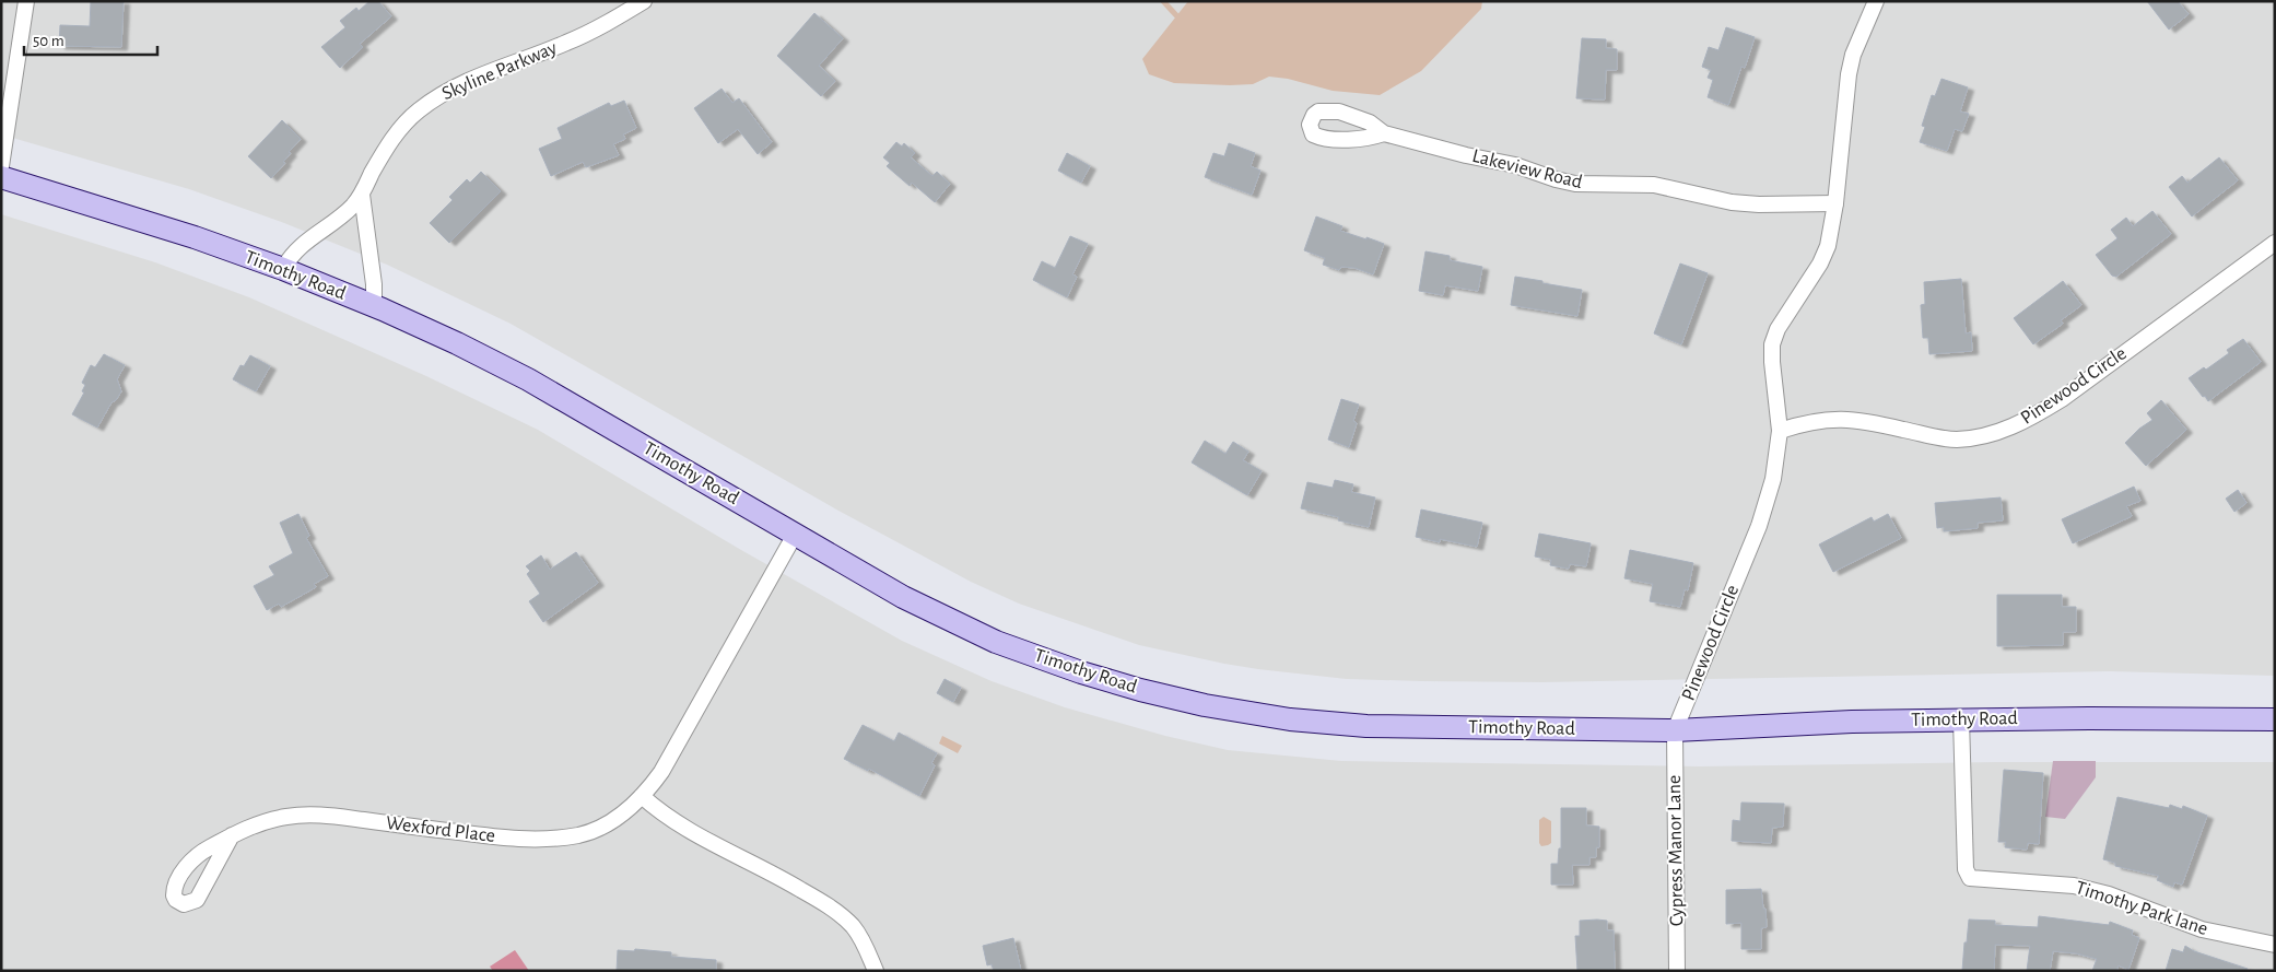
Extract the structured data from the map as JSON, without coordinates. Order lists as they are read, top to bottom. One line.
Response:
{"streets":{"main road":["Timothy Road"],"street":["Skyline Parkway","Lakeview Road","Pinewood Circle","Wexford Place","Cypress Manor Lane","Timothy Park lane"]},"crossings":[["Skyline Parkway","Timothy Road"],["Lakeview Road","Pinewood Circle"],["Timothy Road","Pinewood Circle"],["Timothy Road","Wexford Place"],["Timothy Road","Cypress Manor Lane"],["Timothy Road","Timothy Park lane"],["Pinewood Circle","Cypress Manor Lane"]],"scale_bar":"50 m"}
